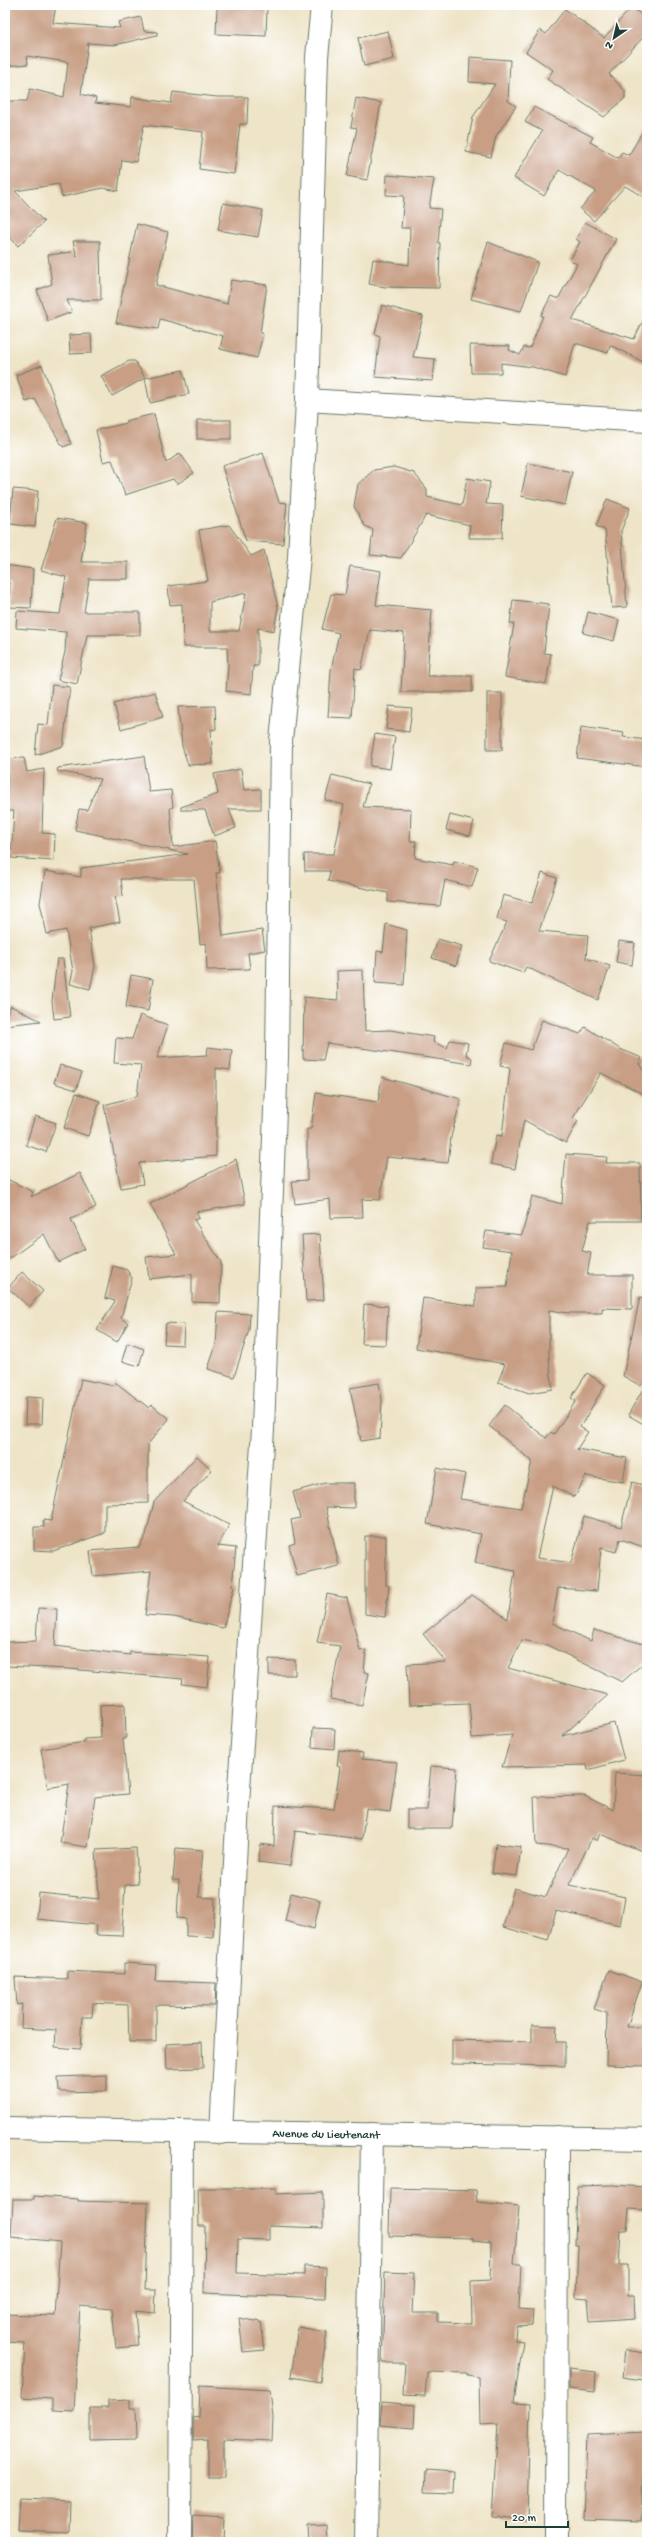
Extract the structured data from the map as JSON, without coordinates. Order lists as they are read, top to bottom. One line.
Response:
{"streets":{"street":["Avenue du Lieutenant"]},"scale_bar":"20 m","north":"bottom left"}
